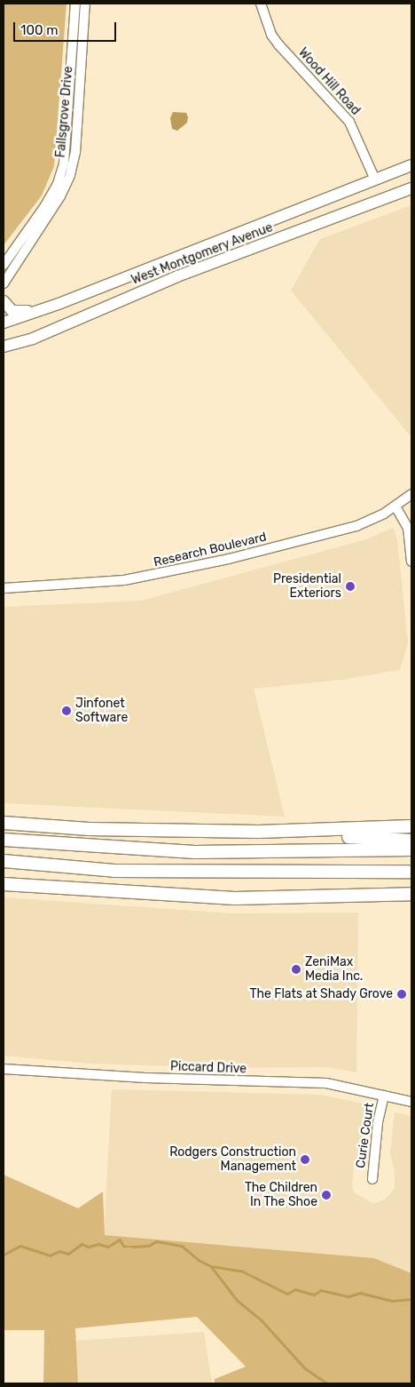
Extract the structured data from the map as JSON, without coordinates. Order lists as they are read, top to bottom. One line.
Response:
{"streets":{"main road":["West Montgomery Avenue"],"street":["Wood Hill Road","Fallsgrove Drive","Research Boulevard","Piccard Drive","Curie Court"]},"crossings":[["Wood Hill Road","West Montgomery Avenue"],["Piccard Drive","Curie Court"]],"places":["Presidential Exteriors","Jinfonet Software","ZeniMax Media Inc.","The Flats at Shady Grove","Rodgers Construction Management","The Children In The Shoe"],"scale_bar":"100 m"}
